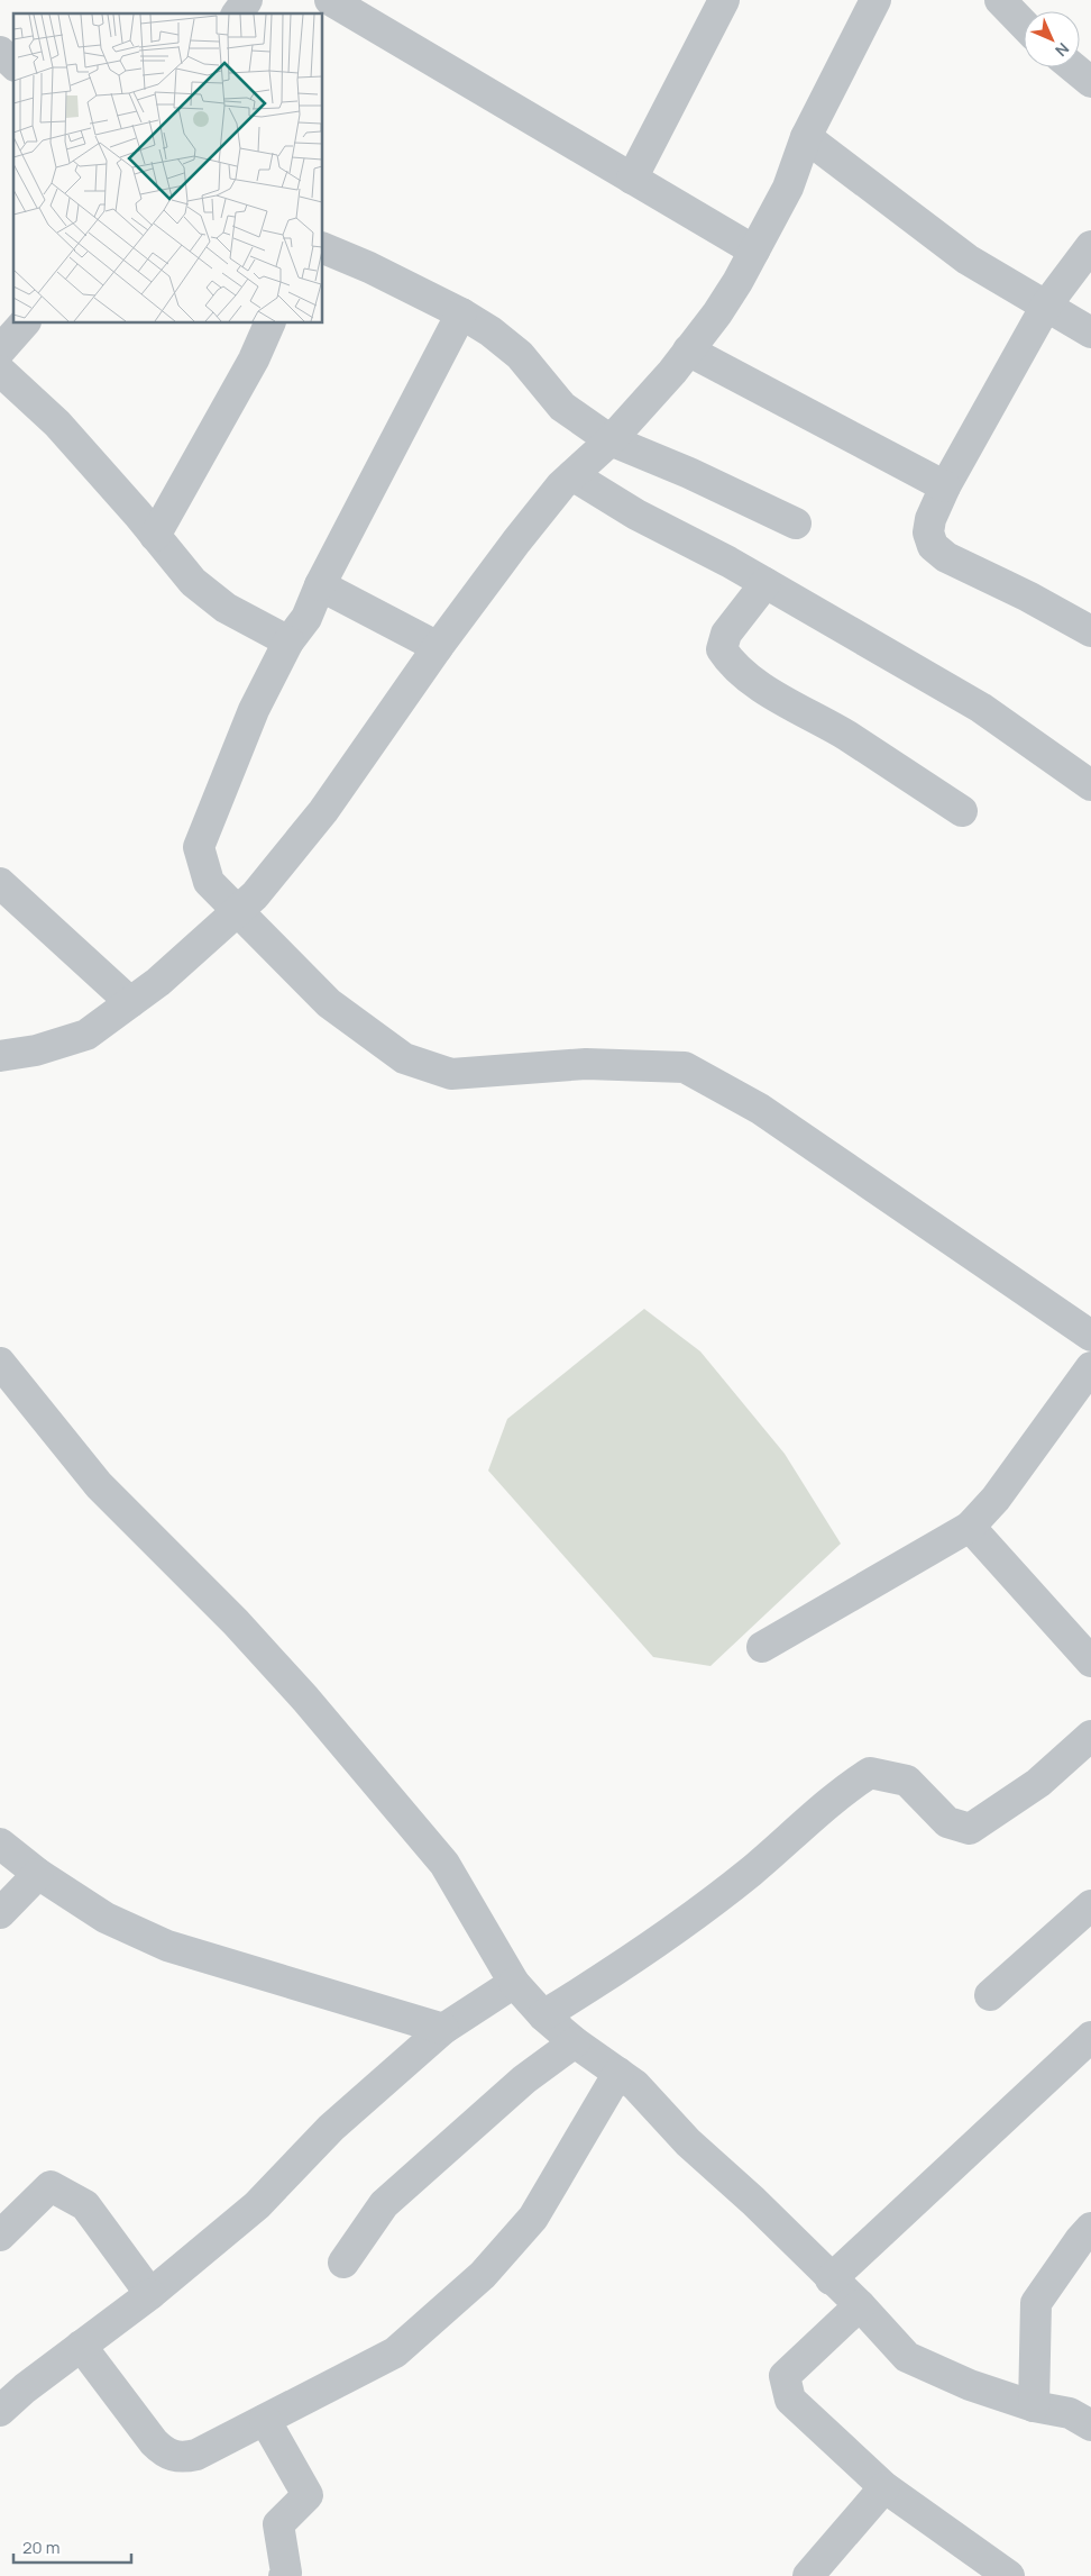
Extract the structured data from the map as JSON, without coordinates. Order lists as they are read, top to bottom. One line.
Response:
{"scale_bar":"20 m","north":"bottom right"}
